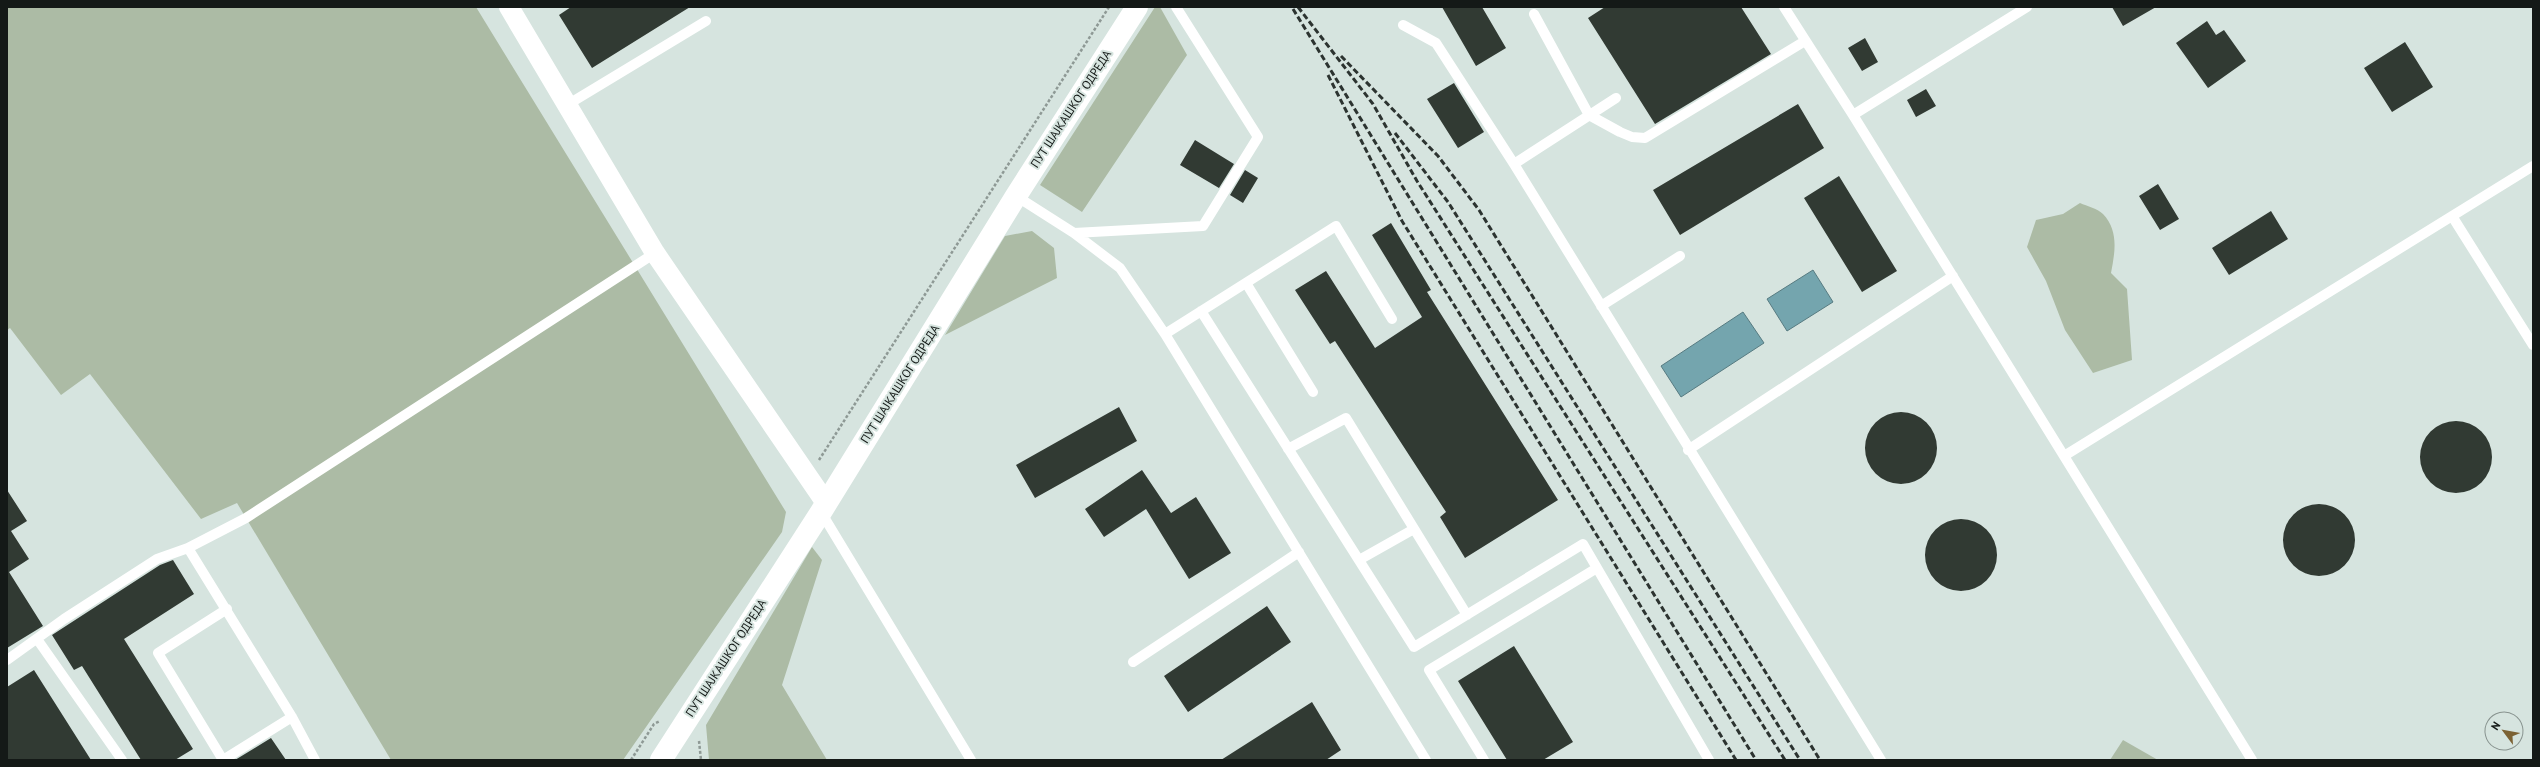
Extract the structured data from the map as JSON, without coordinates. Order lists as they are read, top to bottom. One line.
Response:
{"streets":{"street":["ПУТ ШАЈКАШКОГ ОДРЕДА"]},"north":"top left"}
